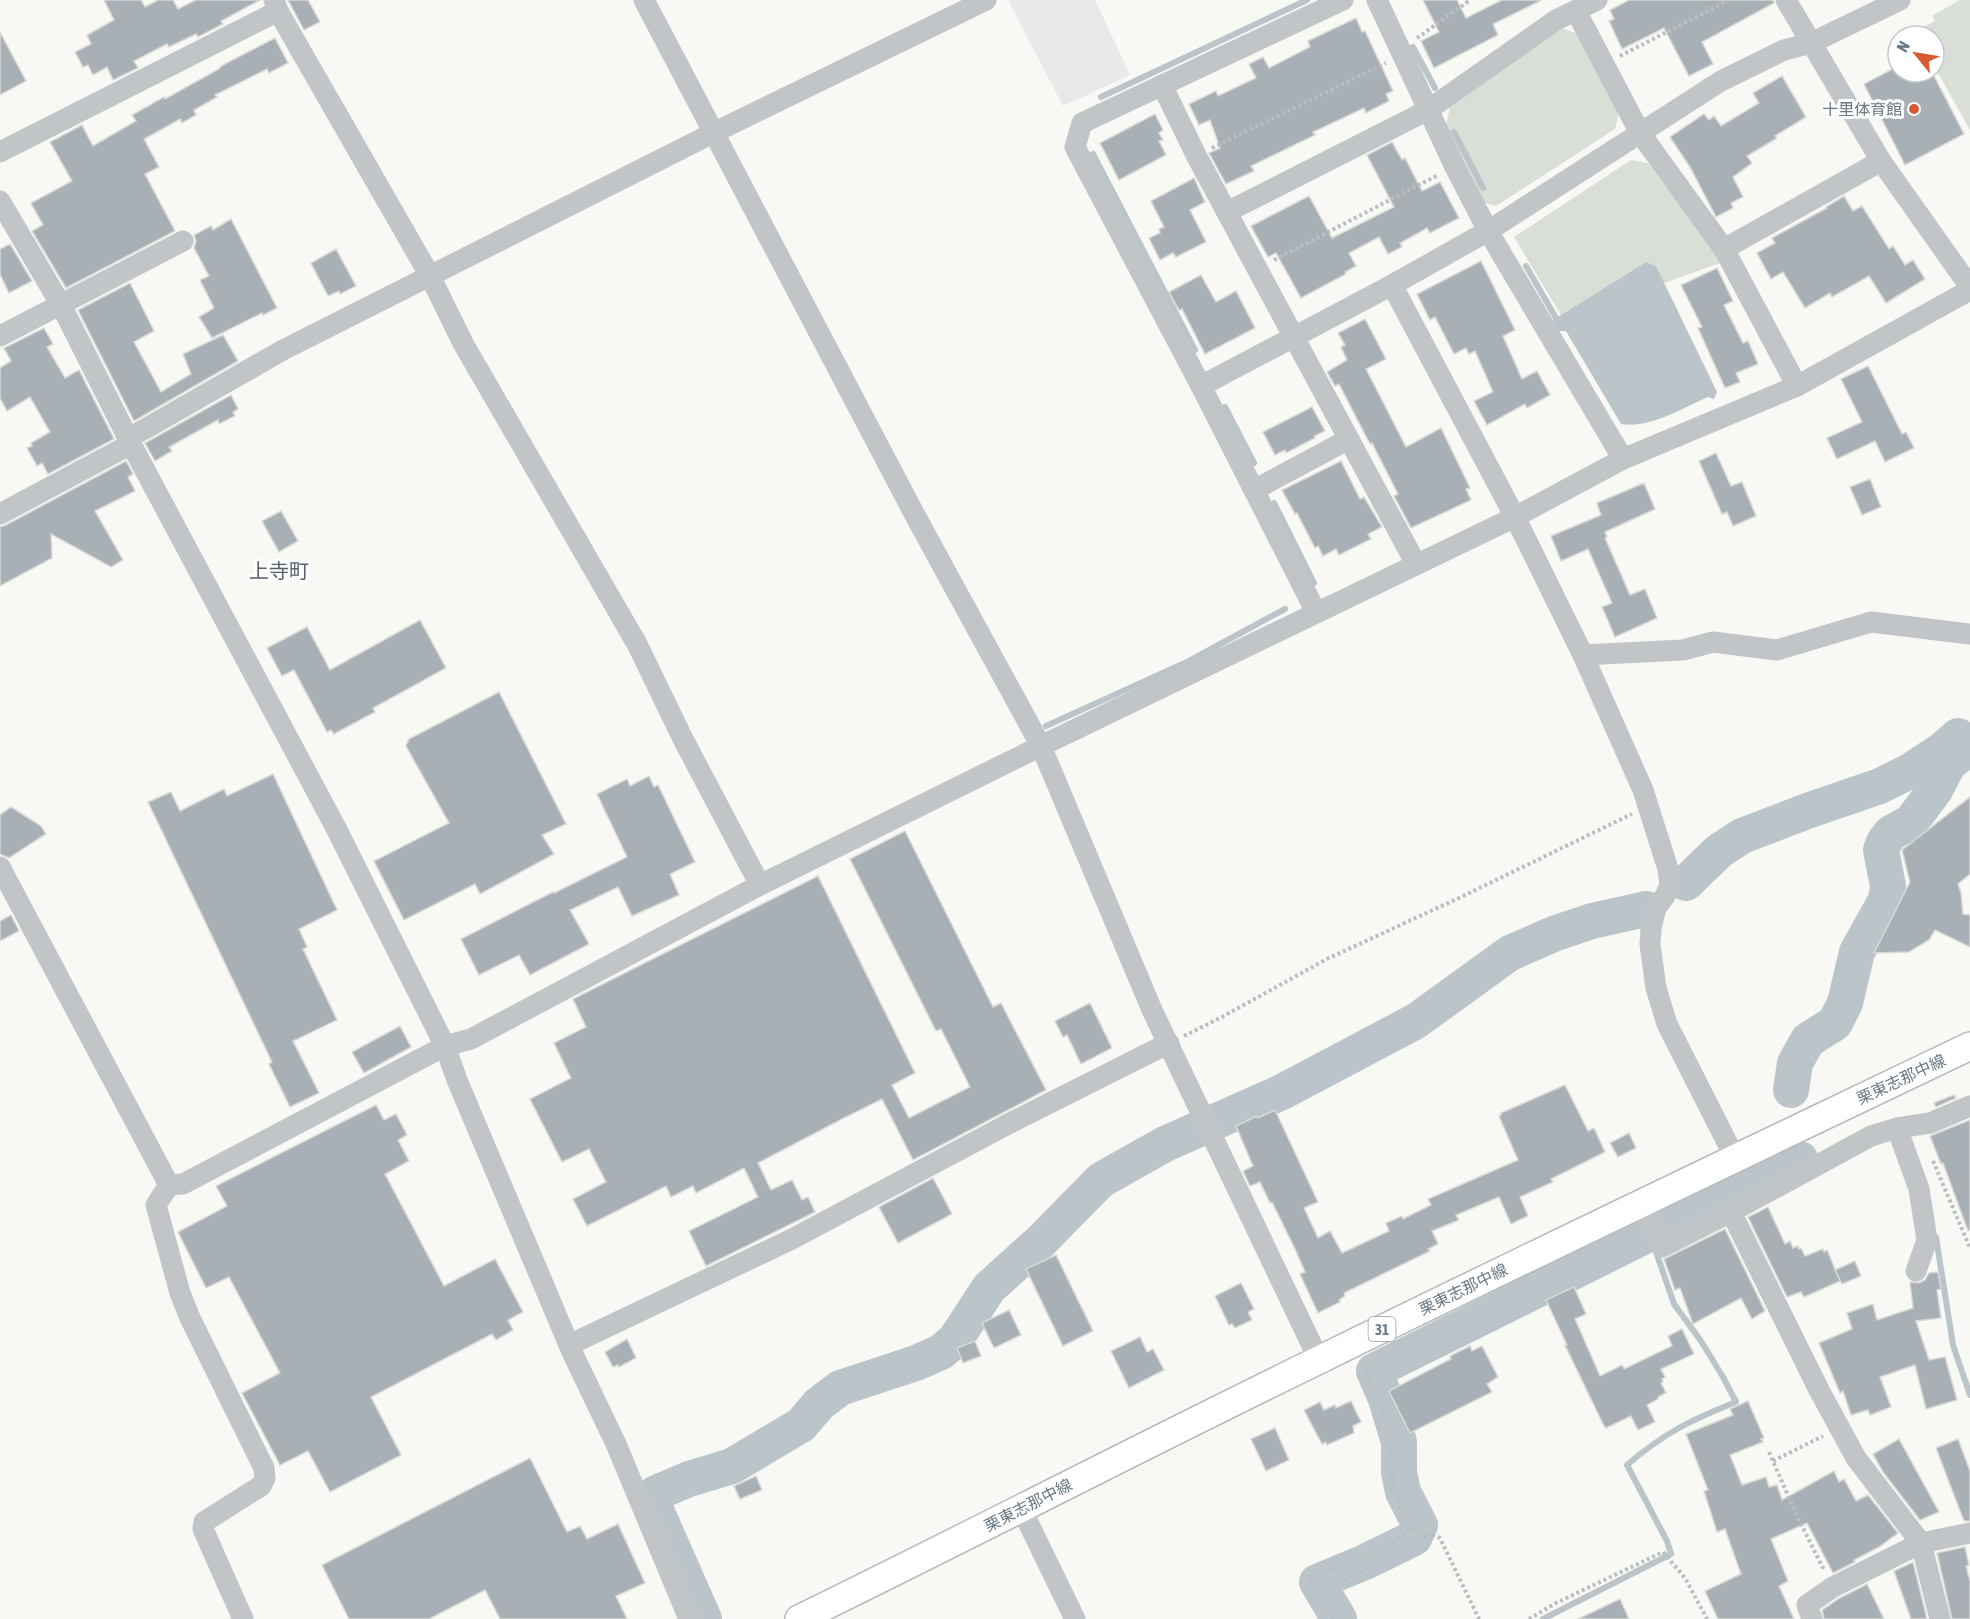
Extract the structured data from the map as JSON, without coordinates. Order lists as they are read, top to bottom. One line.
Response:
{"streets":{"main road":["栗東志那中線","31"]},"districts":["上寺町"],"places":["十里体育館"],"north":"top left"}
